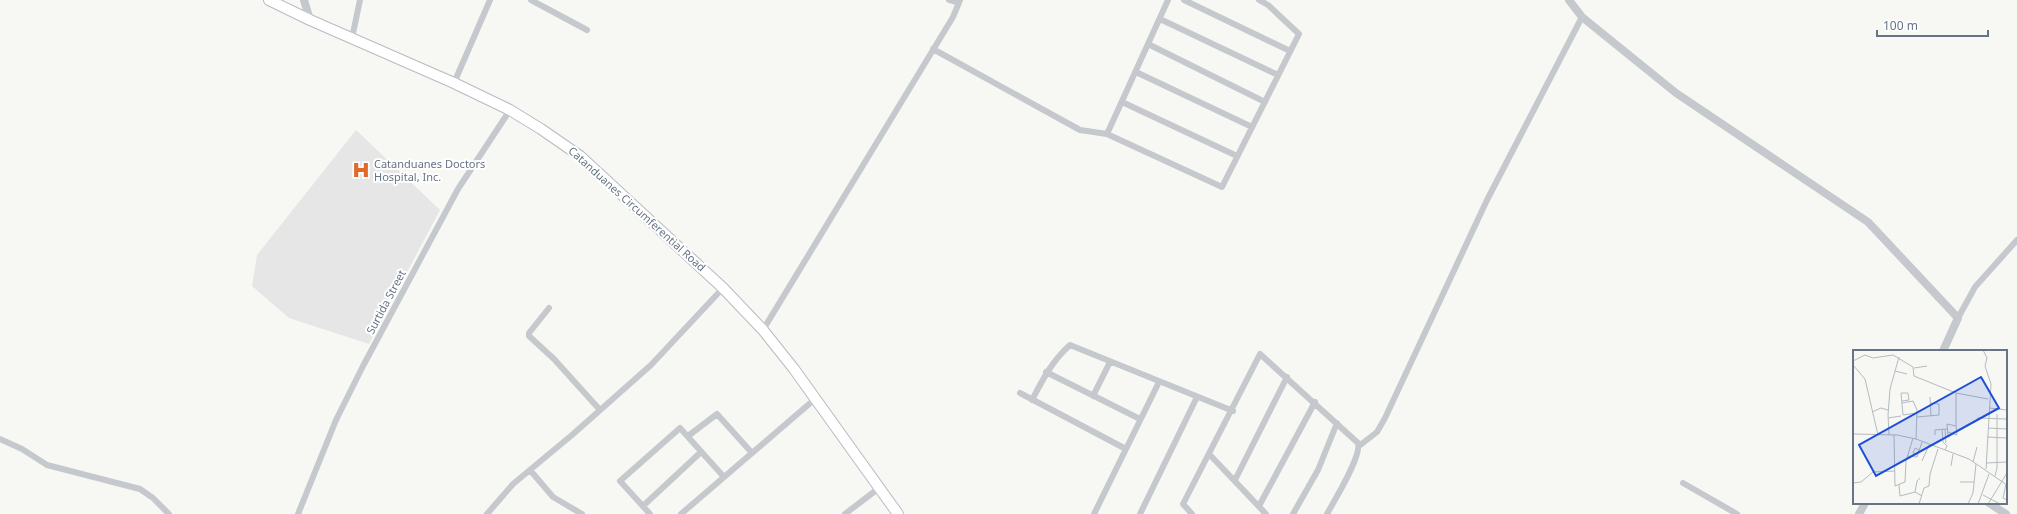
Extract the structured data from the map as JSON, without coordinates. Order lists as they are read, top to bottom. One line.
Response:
{"streets":{"main road":["Catanduanes Circumferential Road"],"street":["Surtida Street"]},"crossings":[["Catanduanes Circumferential Road","Surtida Street"]],"places":{"hospital":["Catanduanes Doctors Hospital, Inc."]},"scale_bar":"100 m"}
